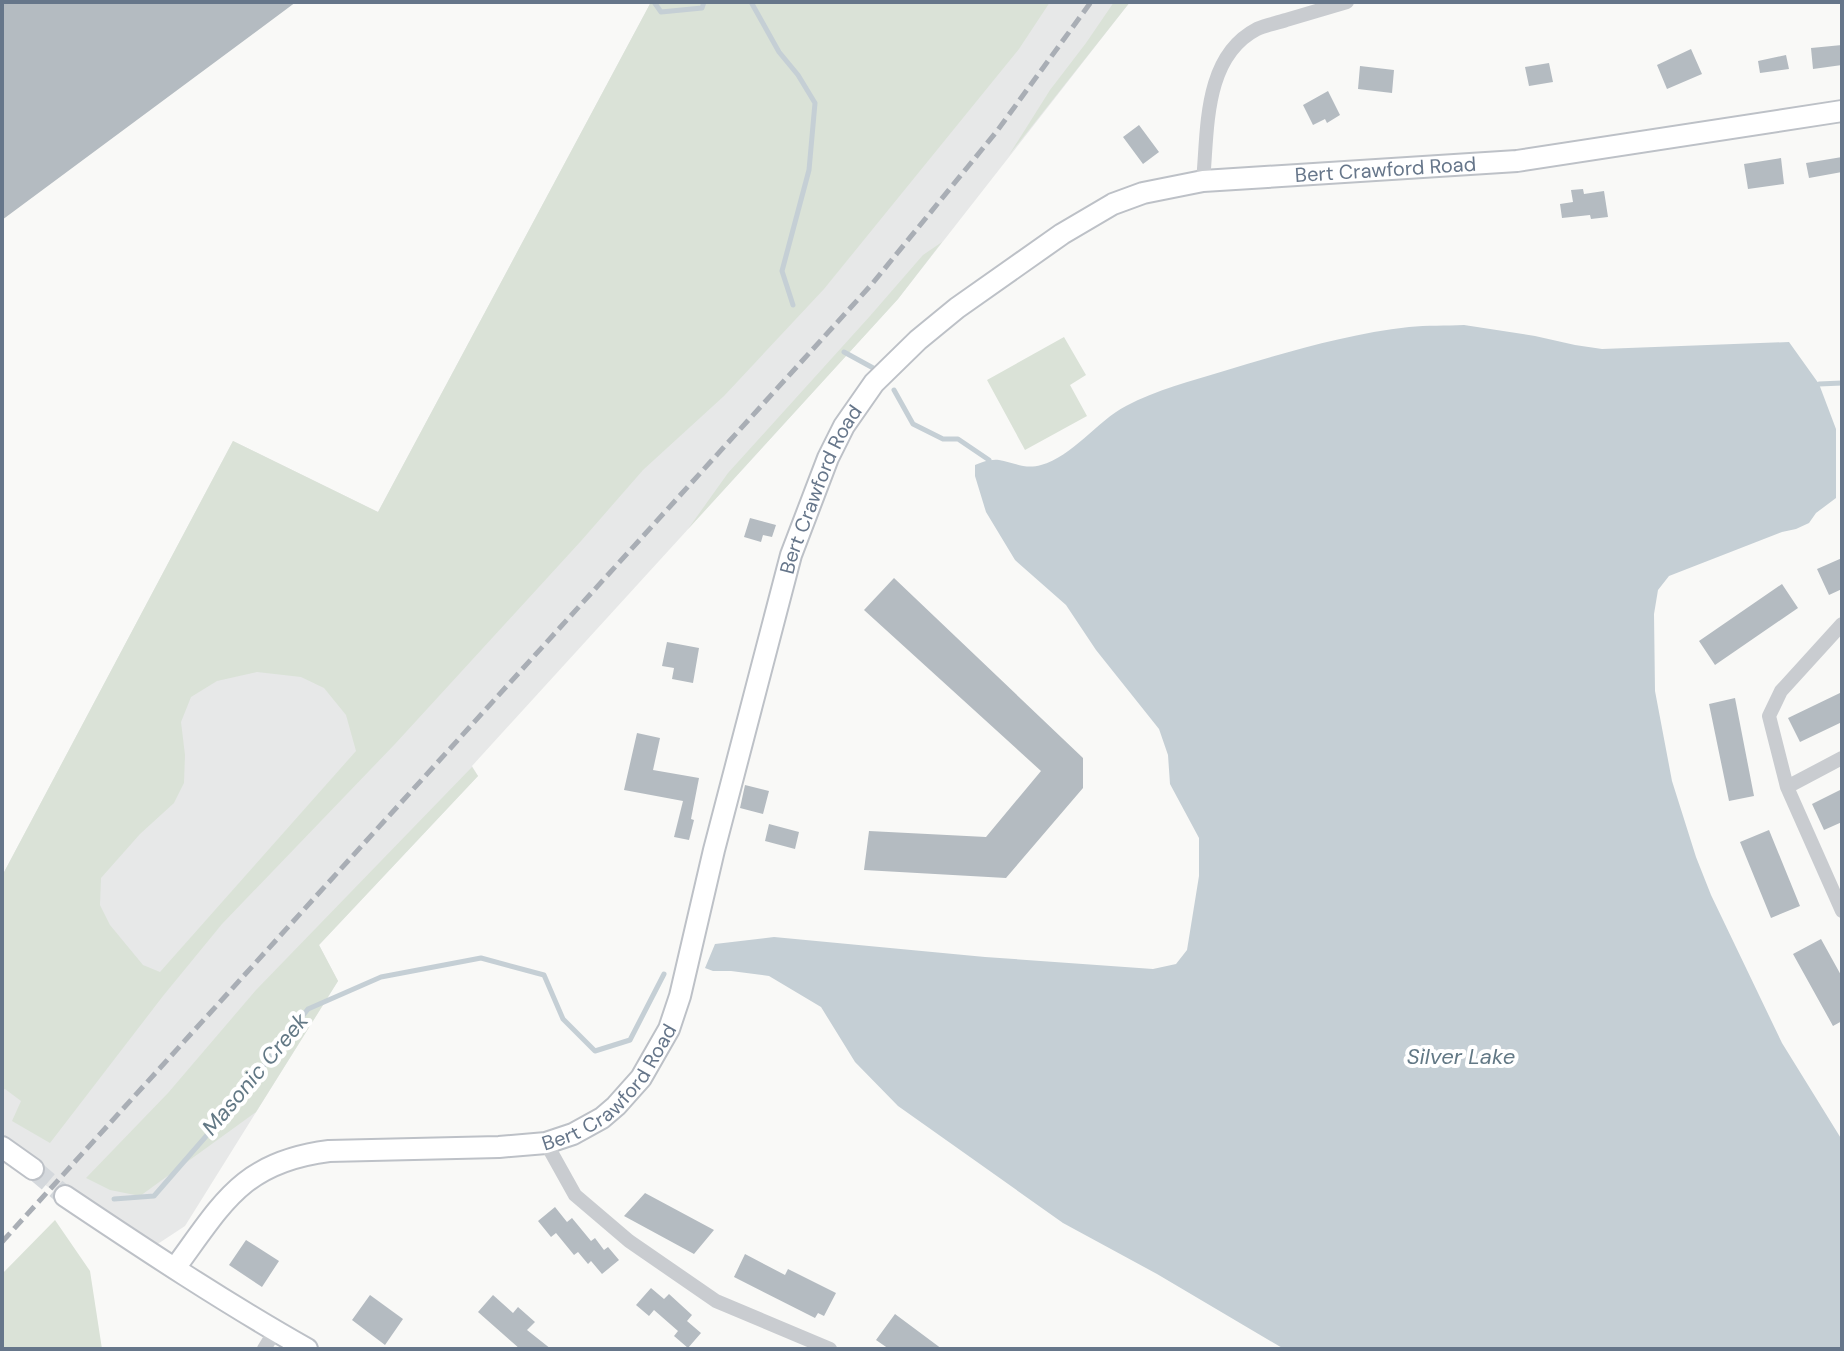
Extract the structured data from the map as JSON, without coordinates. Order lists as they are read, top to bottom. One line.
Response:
{"streets":{"street":["Bert Crawford Road"]},"water":["Silver Lake","Masonic Creek"]}
